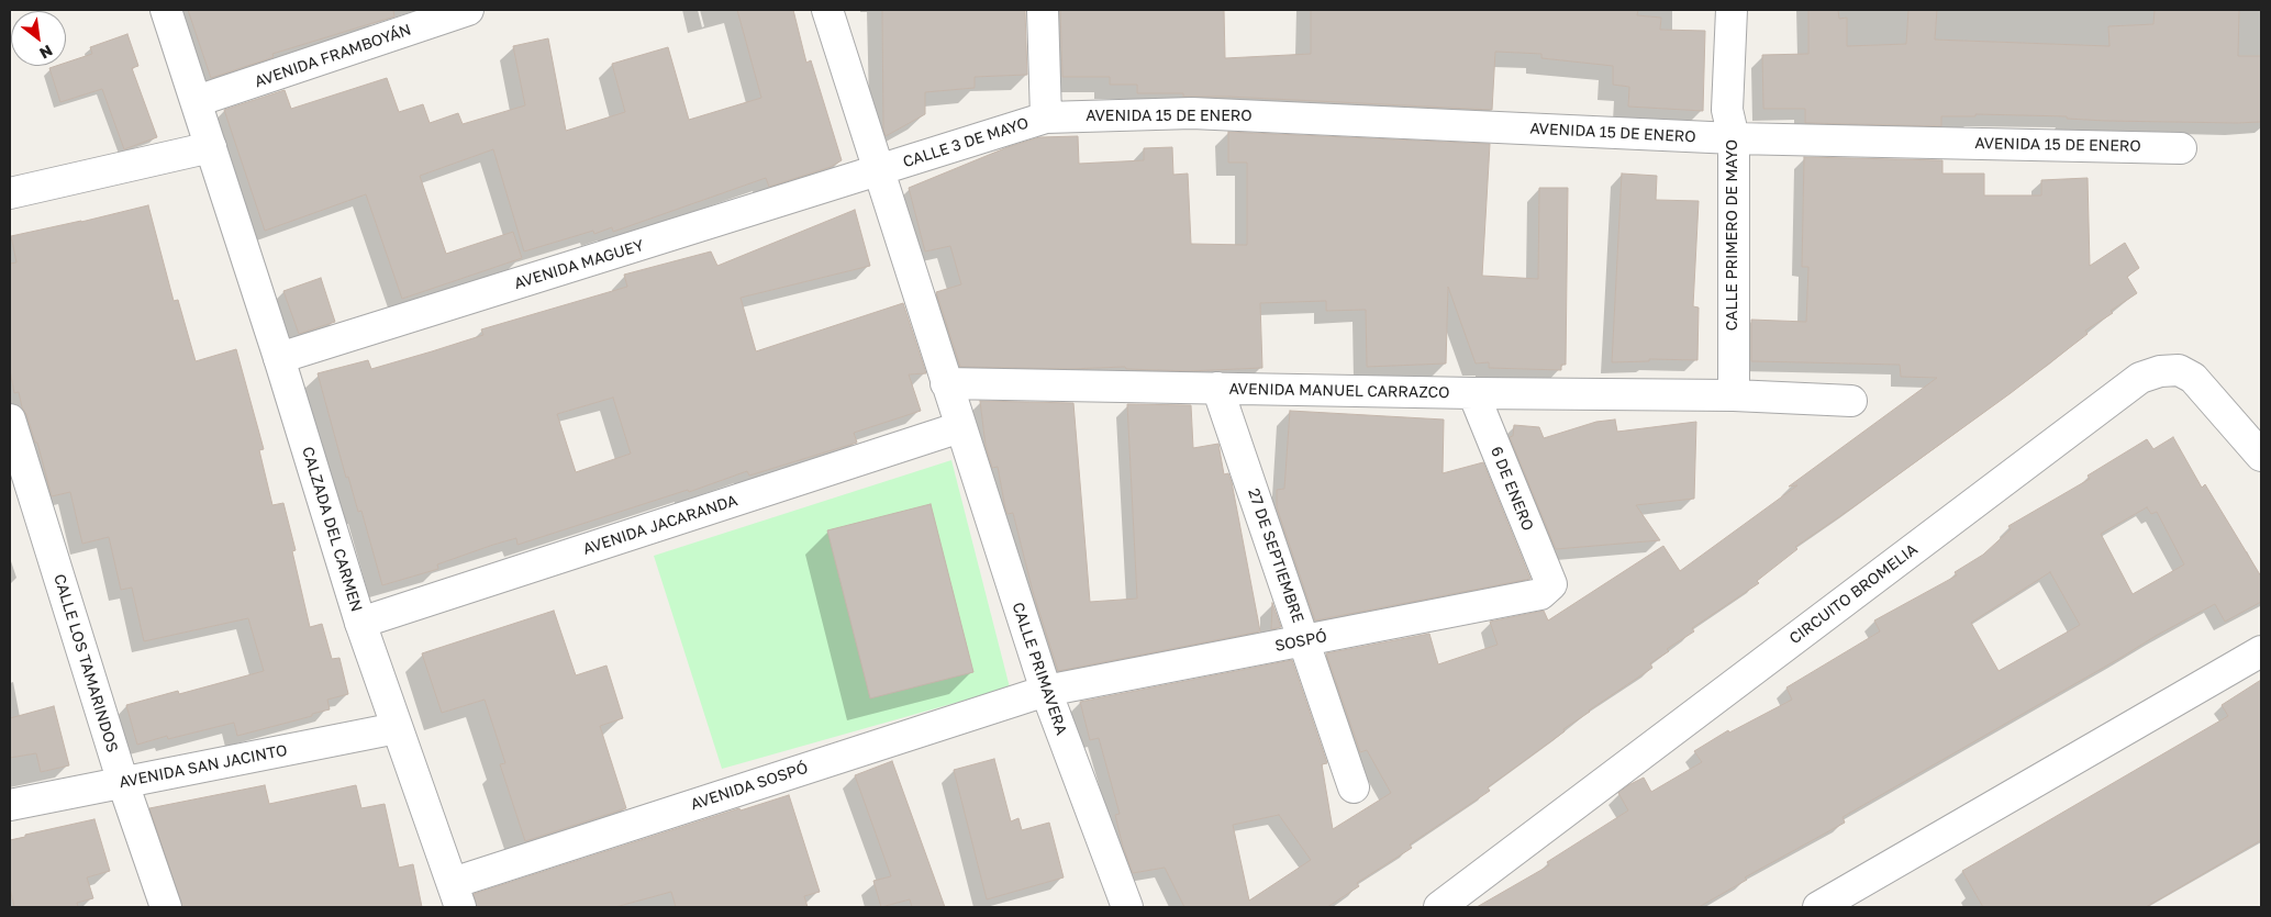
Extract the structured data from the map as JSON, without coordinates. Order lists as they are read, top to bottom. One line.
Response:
{"streets":{"street":["AVENIDA FRAMBOYÁN","AVENIDA 15 DE ENERO","CALLE 3 DE MAYO","CALLE PRIMERO DE MAYO","AVENIDA MAGUEY","AVENIDA MANUEL CARRAZCO","6 DE ENERO","AVENIDA JACARANDA","CALZADA DEL CARMEN","27 DE SEPTIEMBRE","CIRCUITO BROMELIA","SOSPÓ","CALLE LOS TAMARINDOS","CALLE PRIMAVERA","AVENIDA SAN JACINTO","AVENIDA SOSPÓ"]},"crossings":[["AVENIDA FRAMBOYÁN","CALZADA DEL CARMEN"],["AVENIDA 15 DE ENERO","CALLE 3 DE MAYO"],["AVENIDA 15 DE ENERO","CALLE PRIMERO DE MAYO"],["CALLE 3 DE MAYO","AVENIDA MAGUEY"],["CALLE 3 DE MAYO","CALLE PRIMAVERA"],["CALLE PRIMERO DE MAYO","AVENIDA MANUEL CARRAZCO"],["AVENIDA MAGUEY","CALZADA DEL CARMEN"],["AVENIDA MAGUEY","CALLE PRIMAVERA"],["AVENIDA MANUEL CARRAZCO","6 DE ENERO"],["AVENIDA MANUEL CARRAZCO","27 DE SEPTIEMBRE"],["AVENIDA MANUEL CARRAZCO","CALLE PRIMAVERA"],["6 DE ENERO","SOSPÓ"],["AVENIDA JACARANDA","CALZADA DEL CARMEN"],["AVENIDA JACARANDA","CALLE PRIMAVERA"],["CALZADA DEL CARMEN","AVENIDA SAN JACINTO"],["CALZADA DEL CARMEN","AVENIDA SOSPÓ"],["27 DE SEPTIEMBRE","SOSPÓ"],["SOSPÓ","CALLE PRIMAVERA"],["SOSPÓ","AVENIDA SOSPÓ"],["CALLE LOS TAMARINDOS","AVENIDA SAN JACINTO"],["CALLE PRIMAVERA","AVENIDA SOSPÓ"]],"north":"bottom right"}
